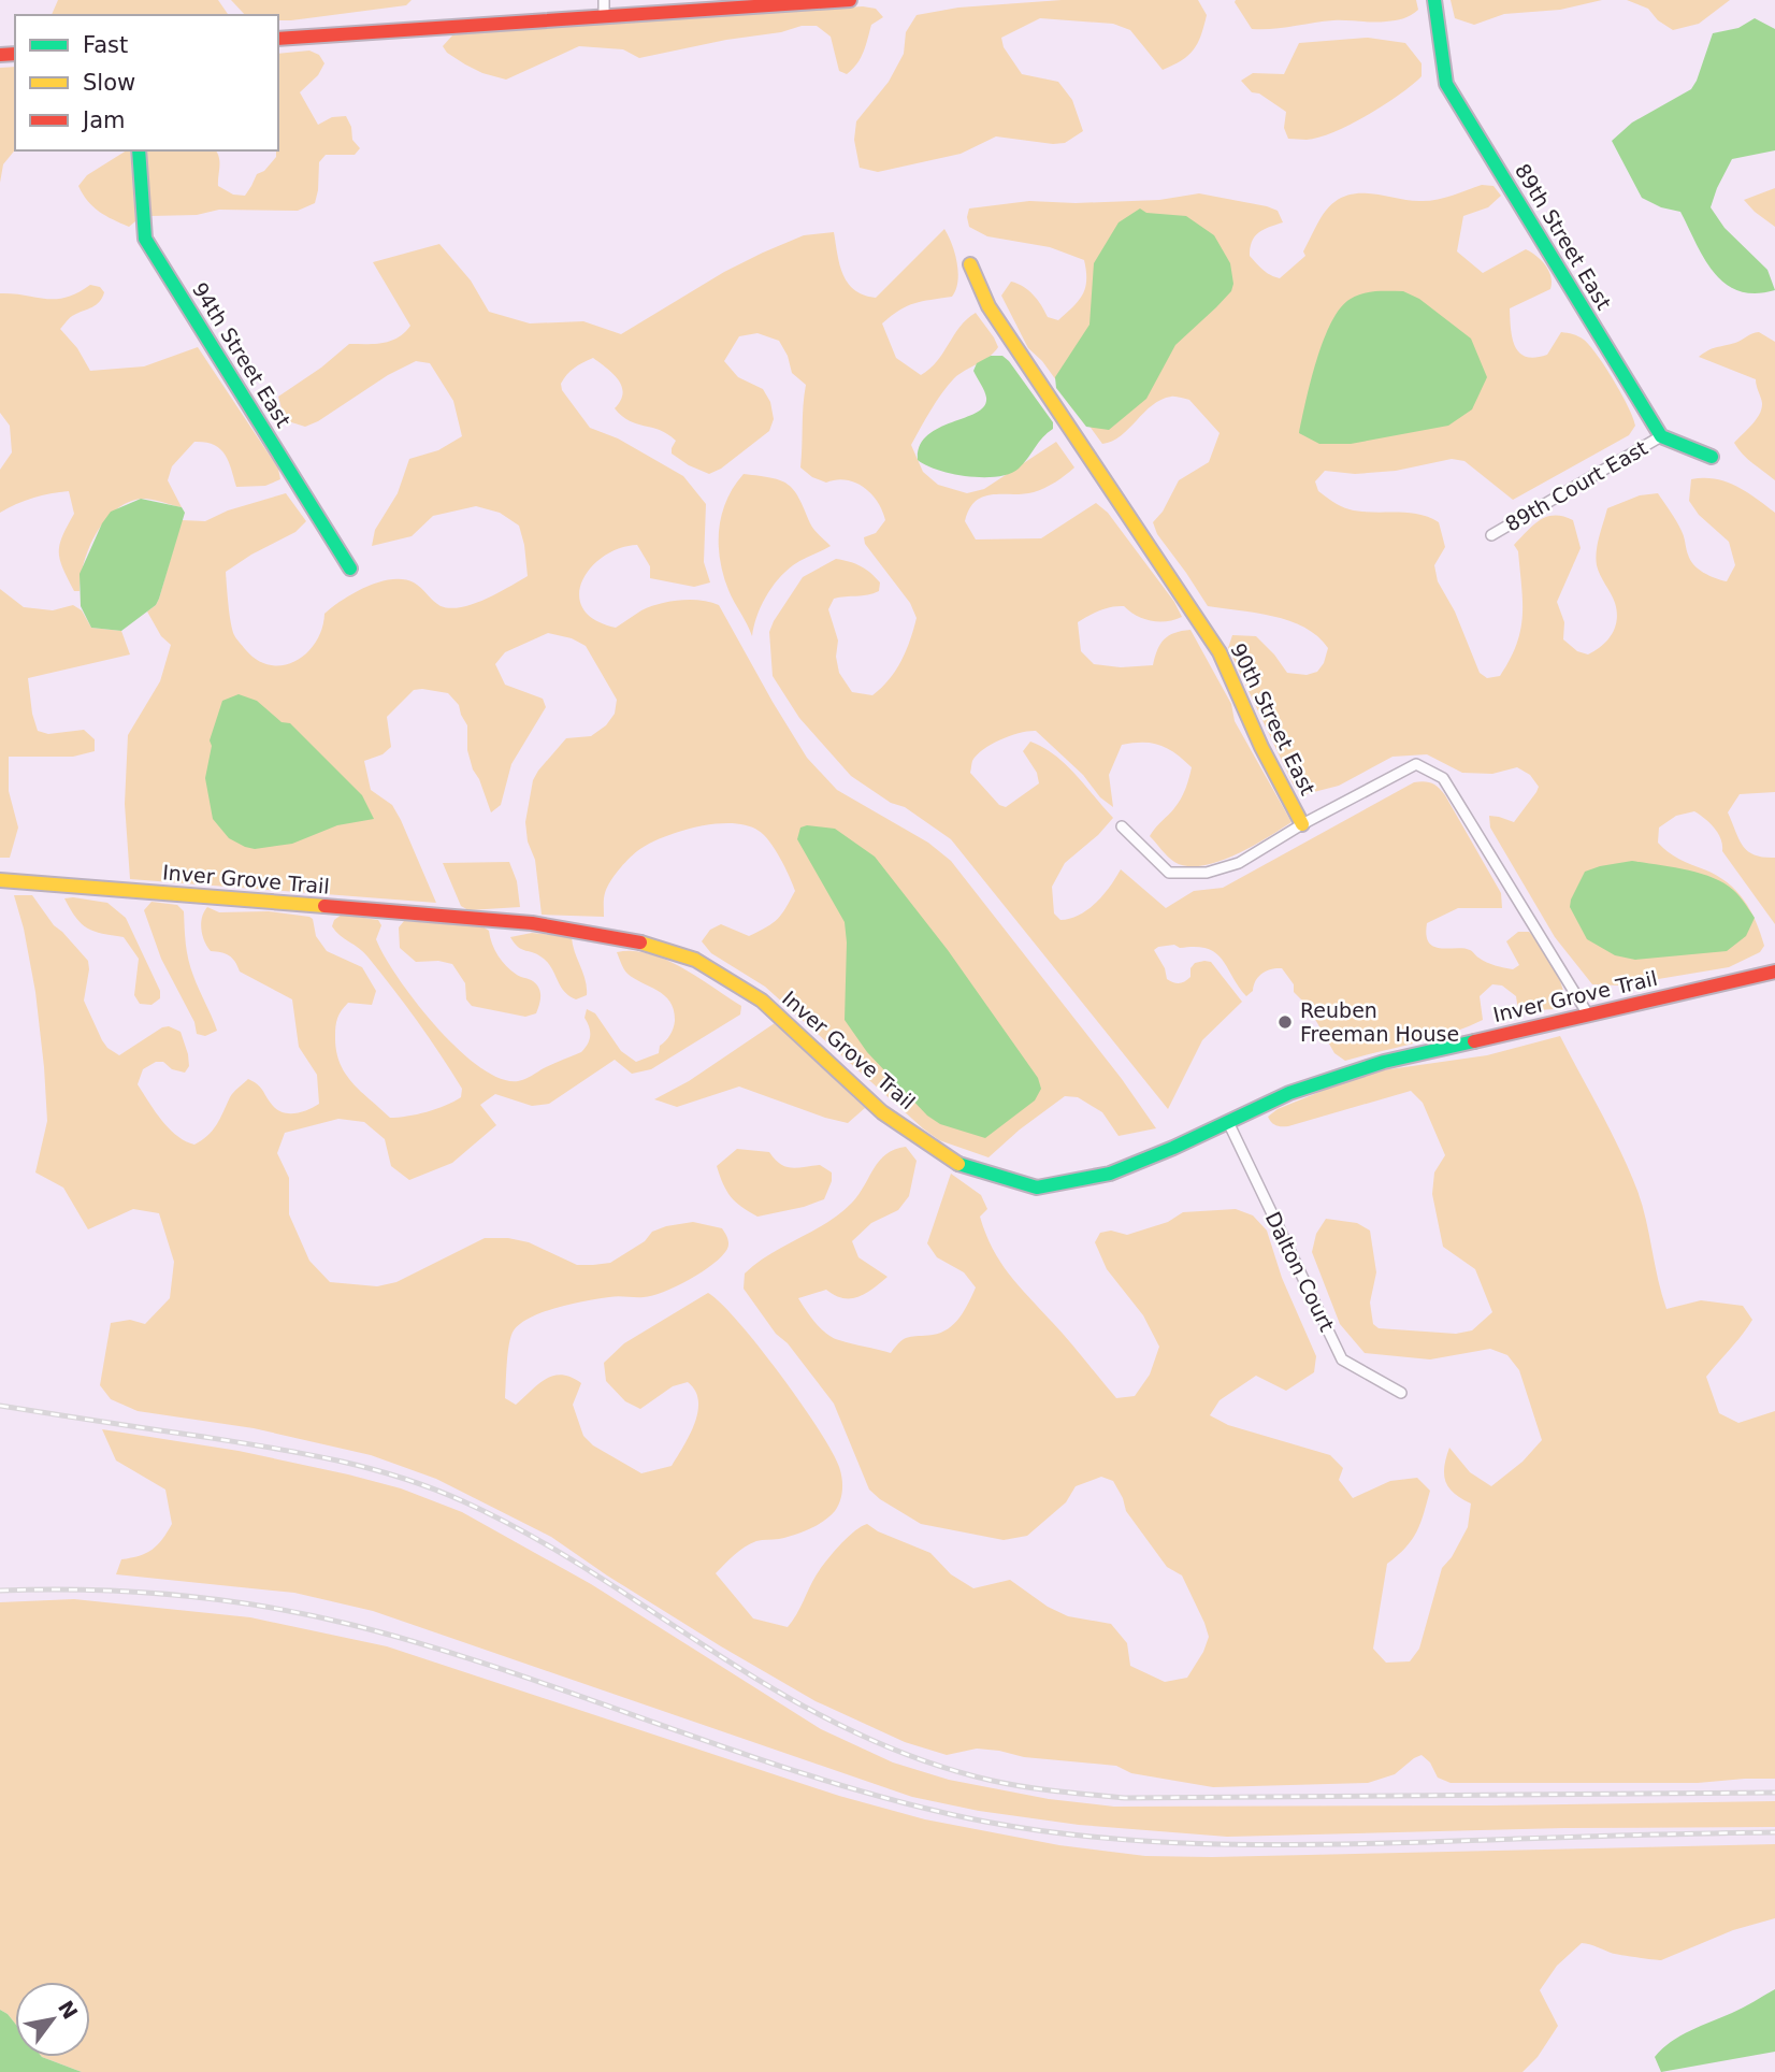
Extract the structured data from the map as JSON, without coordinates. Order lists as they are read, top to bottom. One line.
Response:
{"streets":{"street":["89th Street East","94th Street East","89th Court East","90th Street East","Inver Grove Trail","Dalton Court"]},"crossings":[["89th Street East","89th Court East"],["90th Street East","Inver Grove Trail"],["Inver Grove Trail","Dalton Court"]],"places":["Reuben Freeman House"],"legend":["Fast","Slow","Jam"],"north":"top right"}
